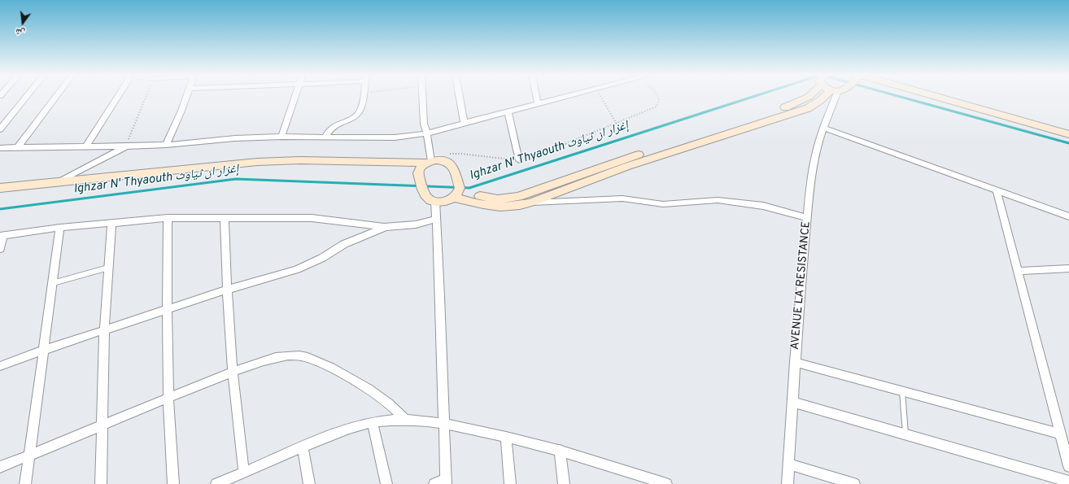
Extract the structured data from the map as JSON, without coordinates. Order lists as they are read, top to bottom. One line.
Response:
{"streets":{"street":["AVENUE LA RESISTANCE"]},"water":["Ighzar N' Thyaouth إغزار ان ثياوث"],"north":"bottom"}
